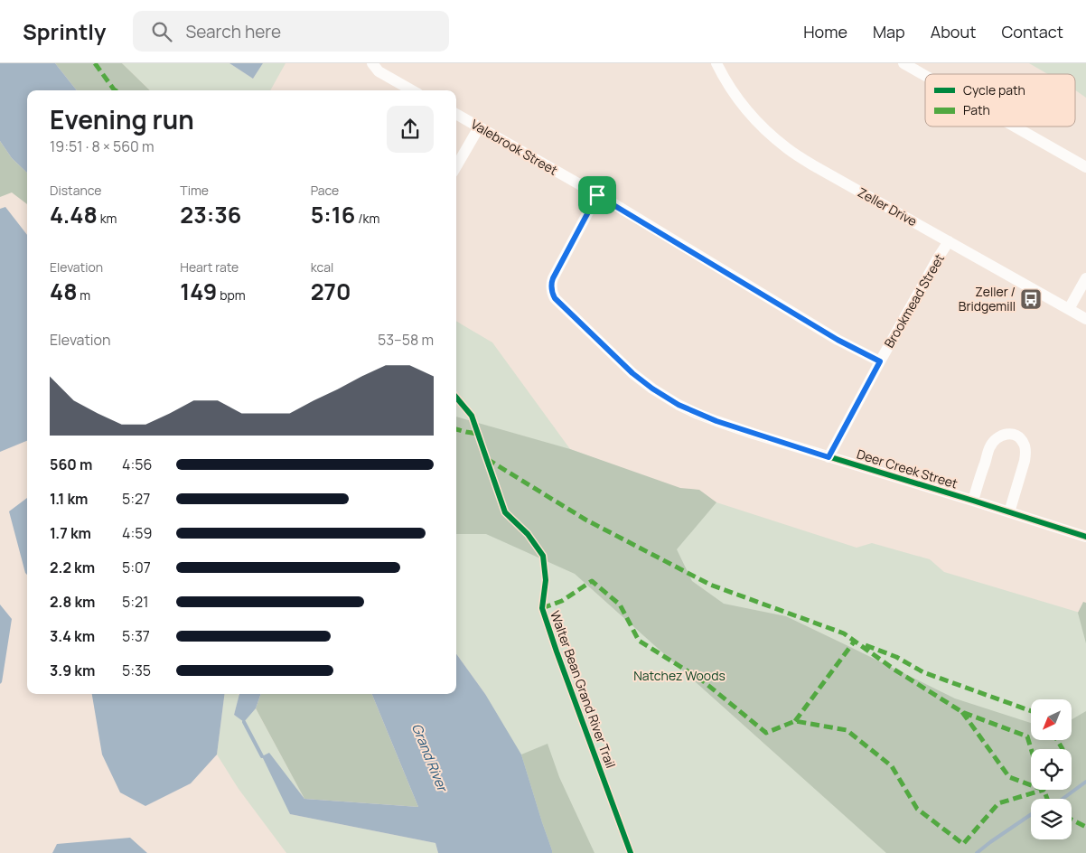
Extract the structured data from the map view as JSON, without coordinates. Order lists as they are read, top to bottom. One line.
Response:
{"streets":{"street":["Valebrook Street","Zeller Drive","Brookmead Street","Deer Creek Street"],"cycle path":["Walter Bean Grand River Trail"]},"crossings":[["Valebrook Street","Brookmead Street"],["Valebrook Street","Deer Creek Street"],["Zeller Drive","Brookmead Street"],["Brookmead Street","Deer Creek Street"]],"water":["Grand River"],"parks":["Natchez Woods"],"places":{"bus stop":["Zeller / Bridgemill"]},"legend":["Cycle path","Path"],"north":"bottom left","page":{"header":"Sprintly","search":"Search here","nav":["Home","Map","About","Contact"],"heading":["Evening run","19:51 · 8 × 560 m"],"stats":[["Distance","4.48 km"],["Time","23:36"],["Pace","5:16 /km"],["Elevation","48 m"],["Heart rate","149 bpm"],["kcal","270"]],"chart":["Elevation","53–58 m"],"list":[{"name":"560 m","note":"4:56"},{"name":"1.1 km","note":"5:27"},{"name":"1.7 km","note":"4:59"},{"name":"2.2 km","note":"5:07"},{"name":"2.8 km","note":"5:21"},{"name":"3.4 km","note":"5:37"},{"name":"3.9 km","note":"5:35"}]}}
